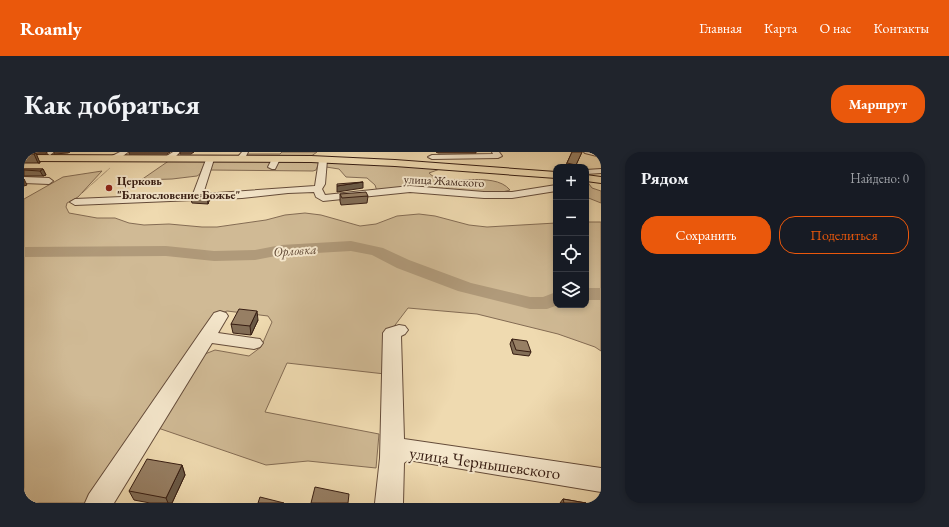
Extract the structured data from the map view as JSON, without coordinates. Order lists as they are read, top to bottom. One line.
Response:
{"streets":{"street":["улица Жамского","улица Чернышевского"]},"water":["Орловка"],"places":["Церковь \"Благословение Божье\""],"page":{"header":"Roamly","nav":["Главная","Карта","О нас","Контакты"],"buttons":["Маршрут",["Сохранить","Поделиться"]],"title":"Как добраться","heading":["Рядом","Найдено: 0"],"map_buttons":["+","−"]}}
